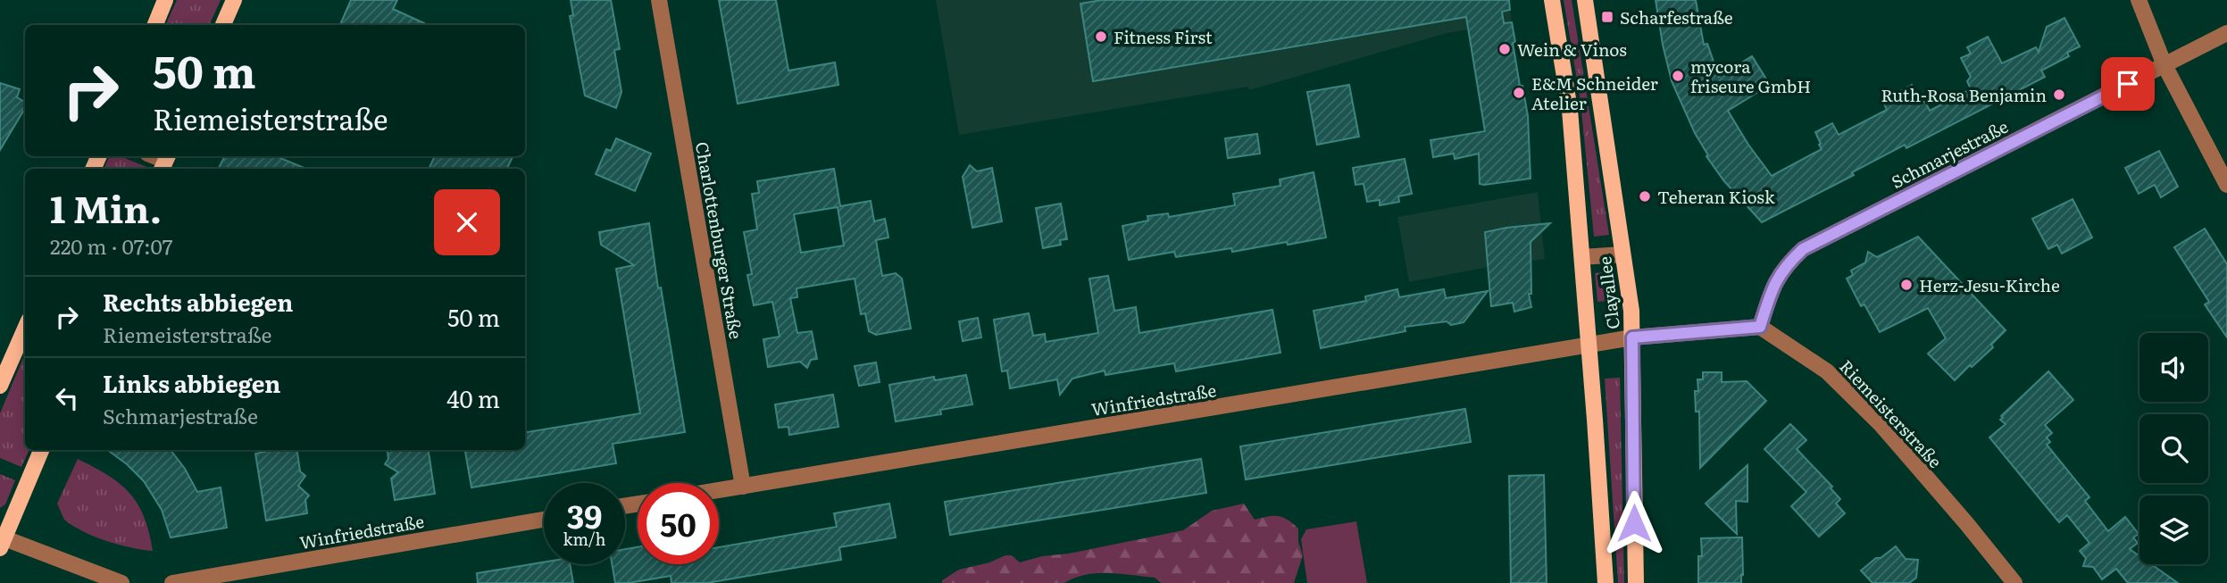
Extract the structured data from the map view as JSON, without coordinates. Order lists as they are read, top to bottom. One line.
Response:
{"streets":{"main road":["Clayallee"],"street":["Schmarjestraße","Charlottenburger Straße","Winfriedstraße","Riemeisterstraße"]},"crossings":[["Schmarjestraße","Riemeisterstraße"],["Charlottenburger Straße","Winfriedstraße"],["Clayallee","Winfriedstraße"]],"places":{"transit":["Scharfestraße"],"other":["Fitness First","Wein & Vinos","mycora friseure GmbH","E&M Schneider Atelier","Ruth-Rosa Benjamin","Teheran Kiosk","Herz-Jesu-Kirche"]},"page":{"turn":["50 m","Riemeisterstraße"],"heading":["1 Min.","220 m · 07:07"],"list":[{"name":"Rechts abbiegen","note":"Riemeisterstraße","value":"50 m"},{"name":"Links abbiegen","note":"Schmarjestraße","value":"40 m"}],"speed":"39 km/h","limit":"50"}}
